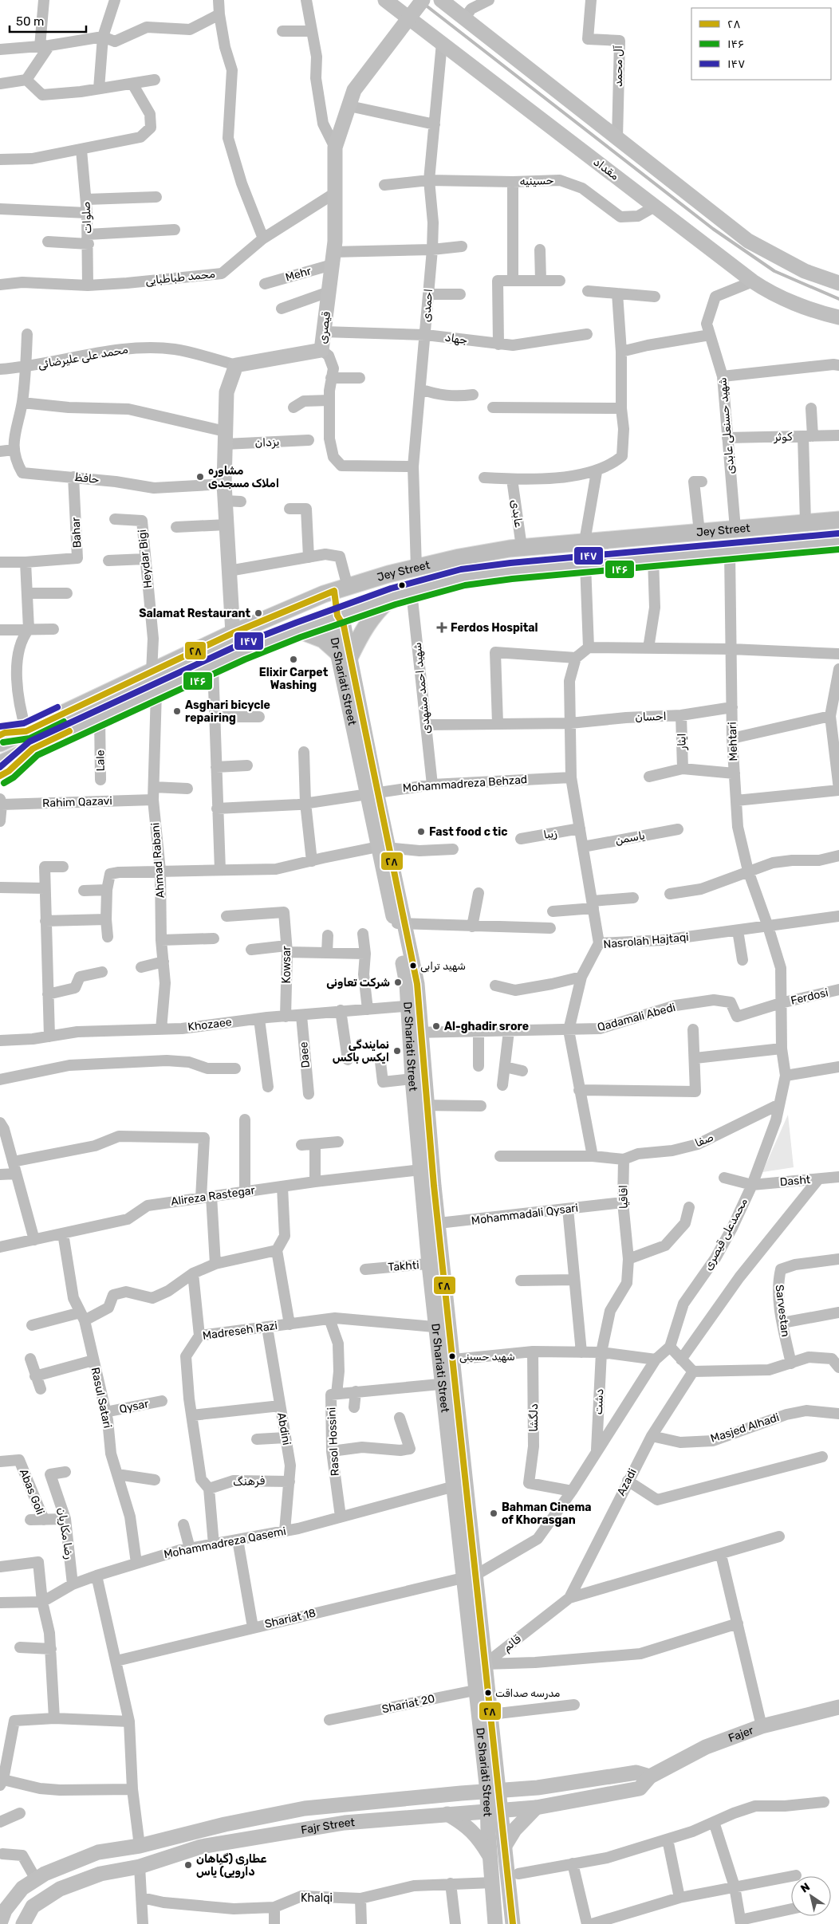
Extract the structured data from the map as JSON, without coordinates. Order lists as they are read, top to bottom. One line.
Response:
{"streets":{"main road":["مقداد","قیصری","Jey Street","Dr Shariati Street","Fajer","Fajr Street"],"street":["آل محمد","حسینیه","صلوات","Mehr","محمد طباطبایی","احمدی","جهاد","محمد علی علیرضائی","شهید حسنعلی عابدی","کوثر","یزدان","حافظ","عابدی","Bahar","Heydar Bigi","شهید احمد مشهدی","احسان","ایثار","Mehtari","Lale","Mohammadreza Behzad","Rahim Qazavi","زیبا","یاسمن","Ahmad Rabani","Nasrolah Hajtaqi","Kowsar","Ferdosi","Qadamali Abedi","Khozaee","Daee","صفا","Dasht","Alireza Rastegar","اقاقیا","Mohammadali Qysari","محمدعلی قیصری","Takhti","Sarvestan","Madreseh Razi","Rasul Satari","دشت","Qysar","دلگشا","Masjed Alhadi","Abdini","Rasol Hossini","فرهنگ","Azadi","Abas Goli","رضا مکاریان","Mohammadreza Qasemi","Shariat 18","قائم","Shariat 20","Khalqi"]},"crossings":[["مقداد","حسینیه"],["مقداد","احمدی"],["مقداد","قیصری"],["مقداد","شهید حسنعلی عابدی"],["حسینیه","احمدی"],["صلوات","محمد طباطبایی"],["Mehr","احمدی"],["Mehr","قیصری"],["محمد طباطبایی","قیصری"],["احمدی","جهاد"],["احمدی","Jey Street"],["قیصری","جهاد"],["قیصری","محمد علی علیرضائی"],["محمد علی علیرضائی","حافظ"],["شهید حسنعلی عابدی","کوثر"],["شهید حسنعلی عابدی","Jey Street"],["حافظ","Bahar"],["عابدی","Jey Street"],["Jey Street","Heydar Bigi"],["Jey Street","Dr Shariati Street"],["Jey Street","شهید احمد مشهدی"],["Jey Street","Mehtari"],["Jey Street","Lale"],["Jey Street","Ahmad Rabani"],["Dr Shariati Street","Mohammadreza Behzad"],["Dr Shariati Street","Qadamali Abedi"],["Dr Shariati Street","Khozaee"],["Dr Shariati Street","Alireza Rastegar"],["Dr Shariati Street","Mohammadali Qysari"],["Dr Shariati Street","Takhti"],["Dr Shariati Street","Madreseh Razi"],["Dr Shariati Street","Rasol Hossini"],["Dr Shariati Street","Mohammadreza Qasemi"],["Dr Shariati Street","Shariat 18"],["Dr Shariati Street","قائم"],["Dr Shariati Street","Shariat 20"],["Dr Shariati Street","Fajr Street"],["Dr Shariati Street","Khalqi"],["شهید احمد مشهدی","احسان"],["شهید احمد مشهدی","Mohammadreza Behzad"],["احسان","ایثار"],["احسان","Mehtari"],["Mehtari","Nasrolah Hajtaqi"],["Mehtari","محمدعلی قیصری"],["Rahim Qazavi","Ahmad Rabani"],["Ahmad Rabani","Khozaee"],["Nasrolah Hajtaqi","Qadamali Abedi"],["Nasrolah Hajtaqi","محمدعلی قیصری"],["Kowsar","Khozaee"],["Ferdosi","Qadamali Abedi"],["Ferdosi","محمدعلی قیصری"],["Qadamali Abedi","محمدعلی قیصری"],["Khozaee","Daee"],["صفا","اقاقیا"],["صفا","محمدعلی قیصری"],["Dasht","محمدعلی قیصری"],["Alireza Rastegar","Rasul Satari"],["اقاقیا","Mohammadali Qysari"],["اقاقیا","دشت"],["Madreseh Razi","Abdini"],["Madreseh Razi","فرهنگ"],["Madreseh Razi","Mohammadreza Qasemi"],["Rasul Satari","Qysar"],["Rasul Satari","Mohammadreza Qasemi"],["دلگشا","Shariat 18"],["Masjed Alhadi","Azadi"],["Abdini","فرهنگ"],["Abdini","Mohammadreza Qasemi"],["Rasol Hossini","Mohammadreza Qasemi"],["Azadi","قائم"],["رضا مکاریان","Mohammadreza Qasemi"],["Fajer","Fajr Street"]],"places":{"other":["مشاوره املاک مسجدی","Salamat Restaurant","Elixir Carpet Washing","Asghari bicycle repairing","Fast food c tic","شهید ترابی","شرکت تعاونی","Al-ghadir srore","نمایندگی ایکس باکس","شهید حسینی","Bahman Cinema of Khorasgan","مدرسه صداقت","عطاری (گیاهان دارویی) یاس"],"health":["Ferdos Hospital"]},"lines":["transit line ۱۴۷","transit line ۱۴۶","transit line ۲۸"],"legend":["۲۸","۱۴۶","۱۴۷"],"scale_bar":"50 m","north":"top left"}
